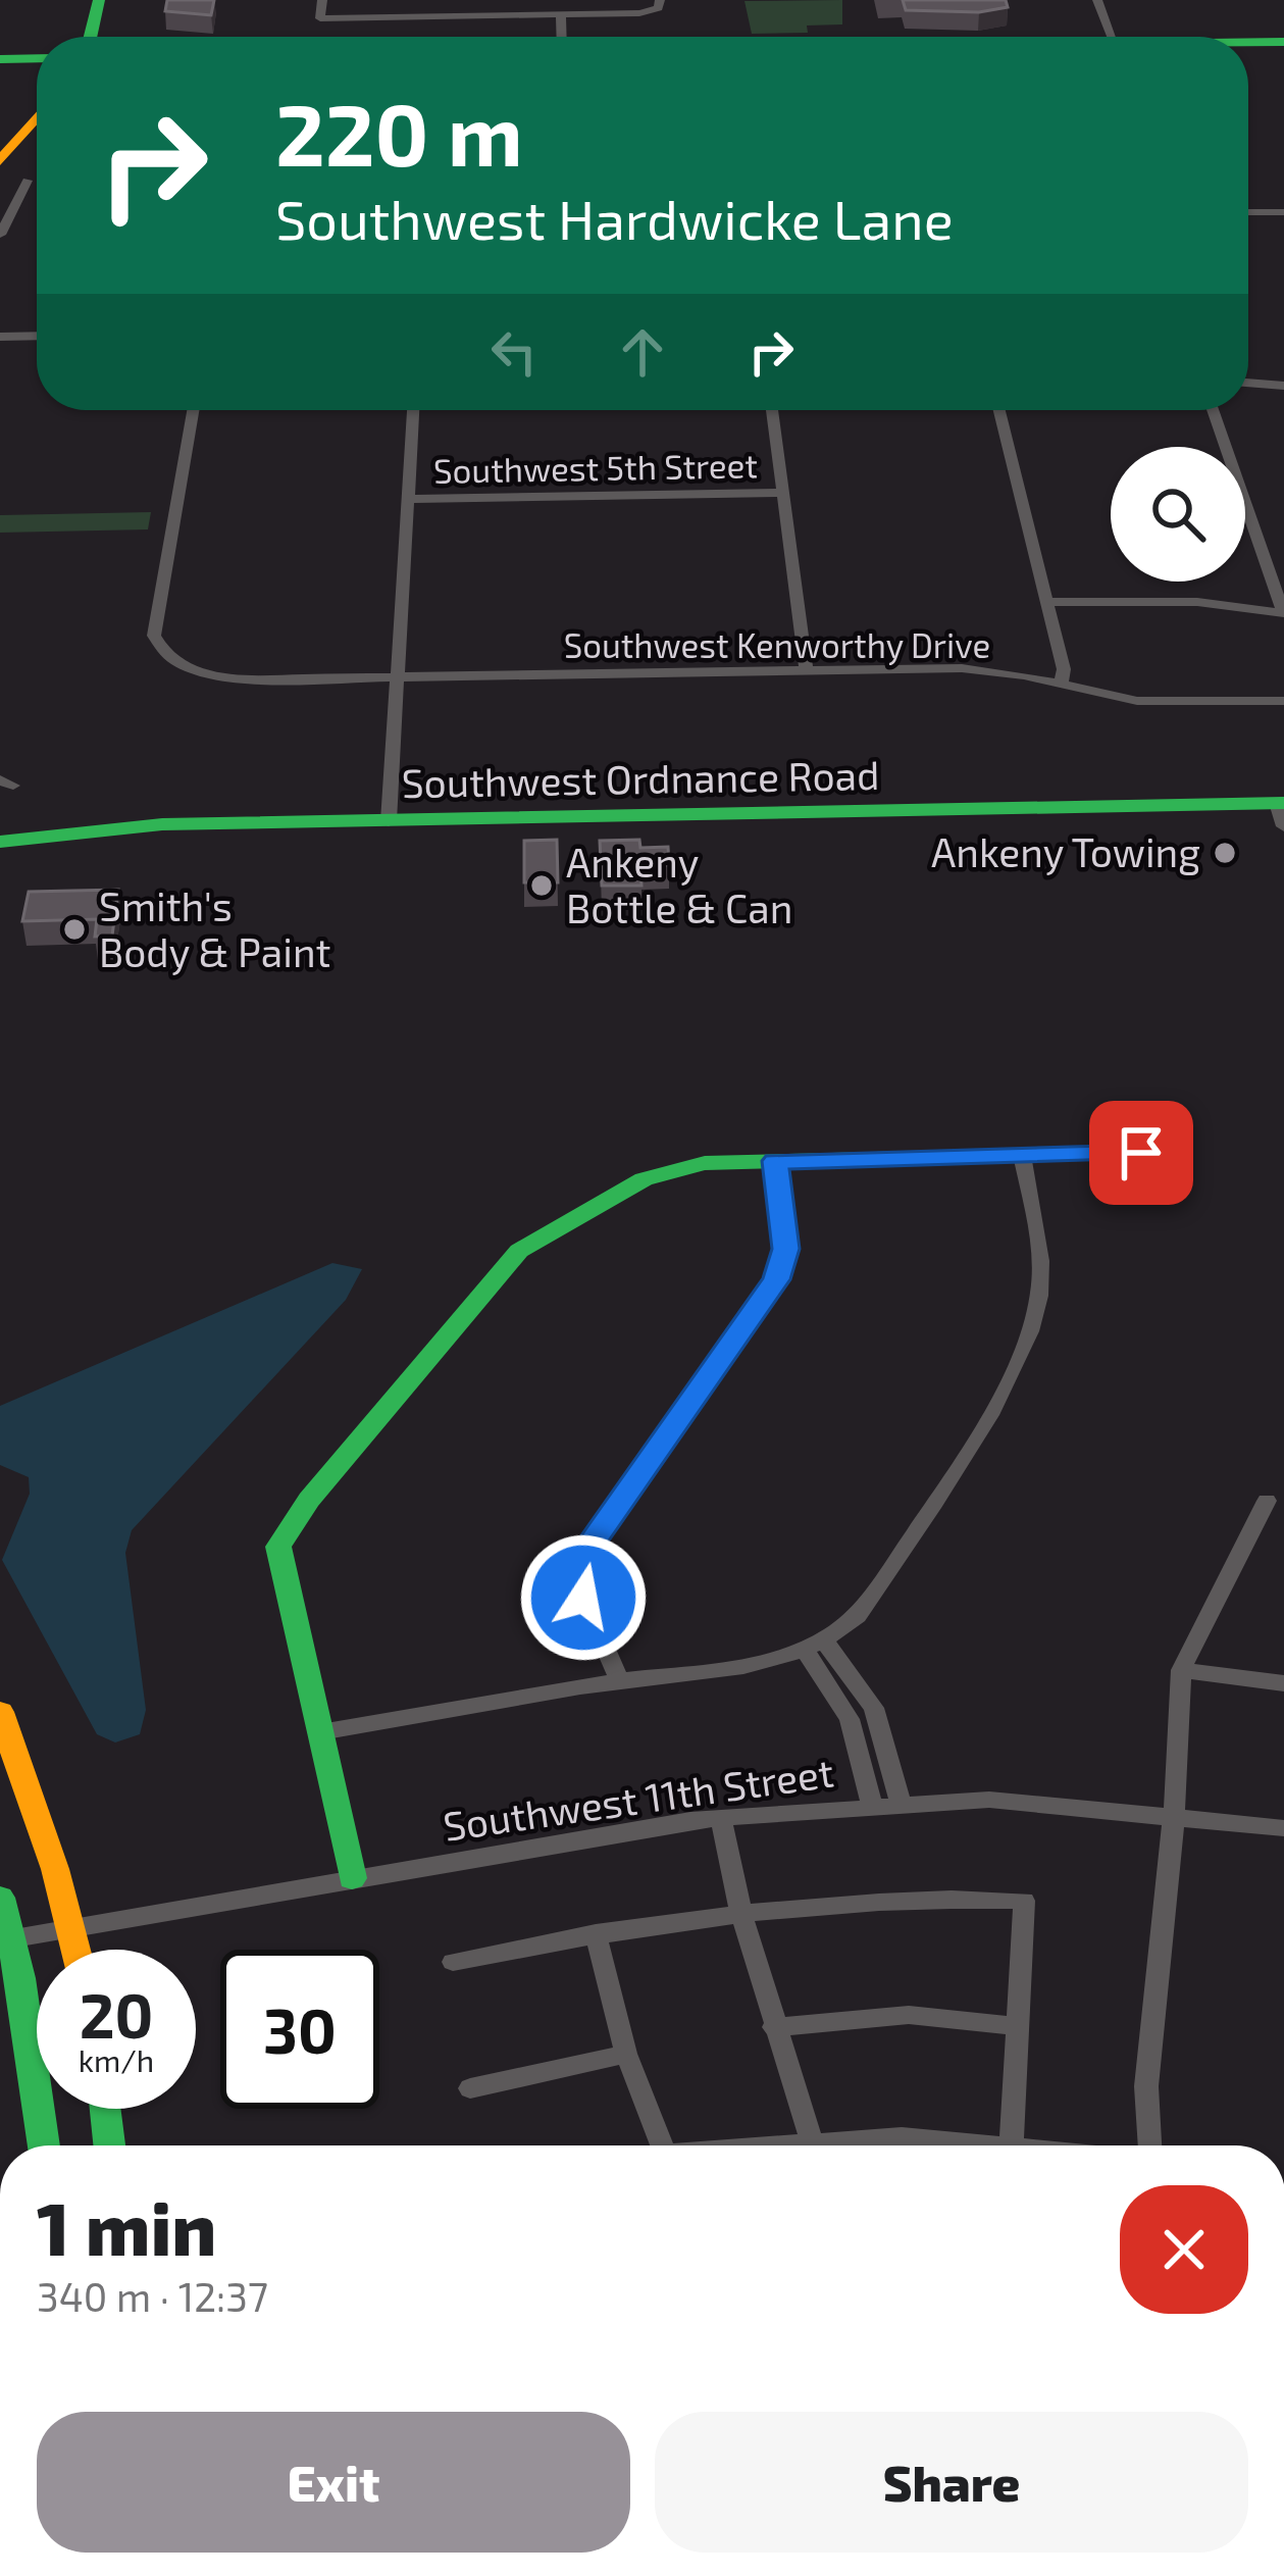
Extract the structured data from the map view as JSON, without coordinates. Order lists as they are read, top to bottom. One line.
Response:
{"streets":{"street":["Southwest 5th Street","Southwest Kenworthy Drive","Southwest Ordnance Road","Southwest 11th Street"]},"places":["Ankeny Towing","Ankeny Bottle & Can","Smith's Body & Paint"],"page":{"turn":["220 m","Southwest Hardwicke Lane"],"speed":"20 km/h","limit":"30","heading":["1 min","340 m · 12:37"],"buttons":["Exit","Share"]}}
